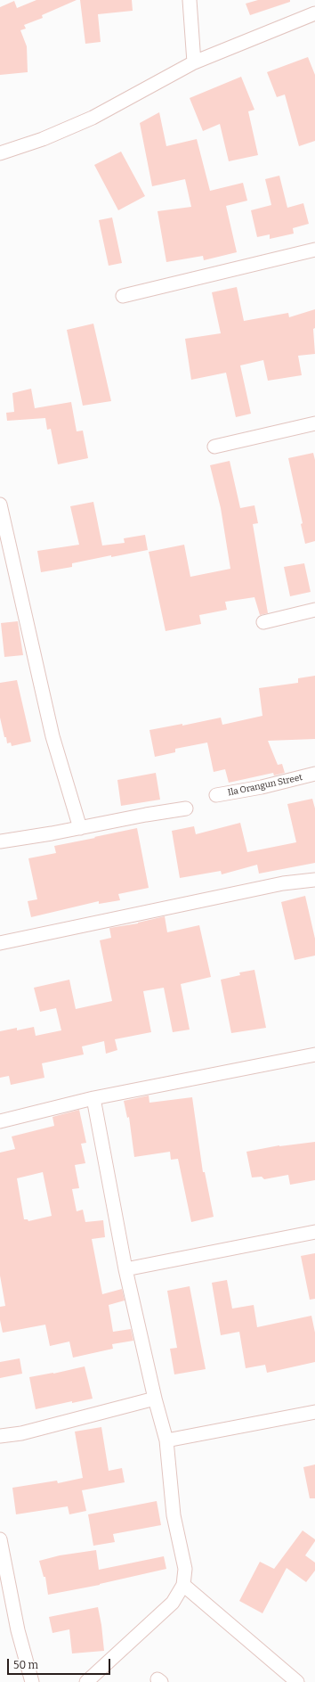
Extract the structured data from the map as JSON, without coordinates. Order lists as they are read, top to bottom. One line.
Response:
{"streets":{"street":["Ila Orangun Street"]},"scale_bar":"50 m"}
